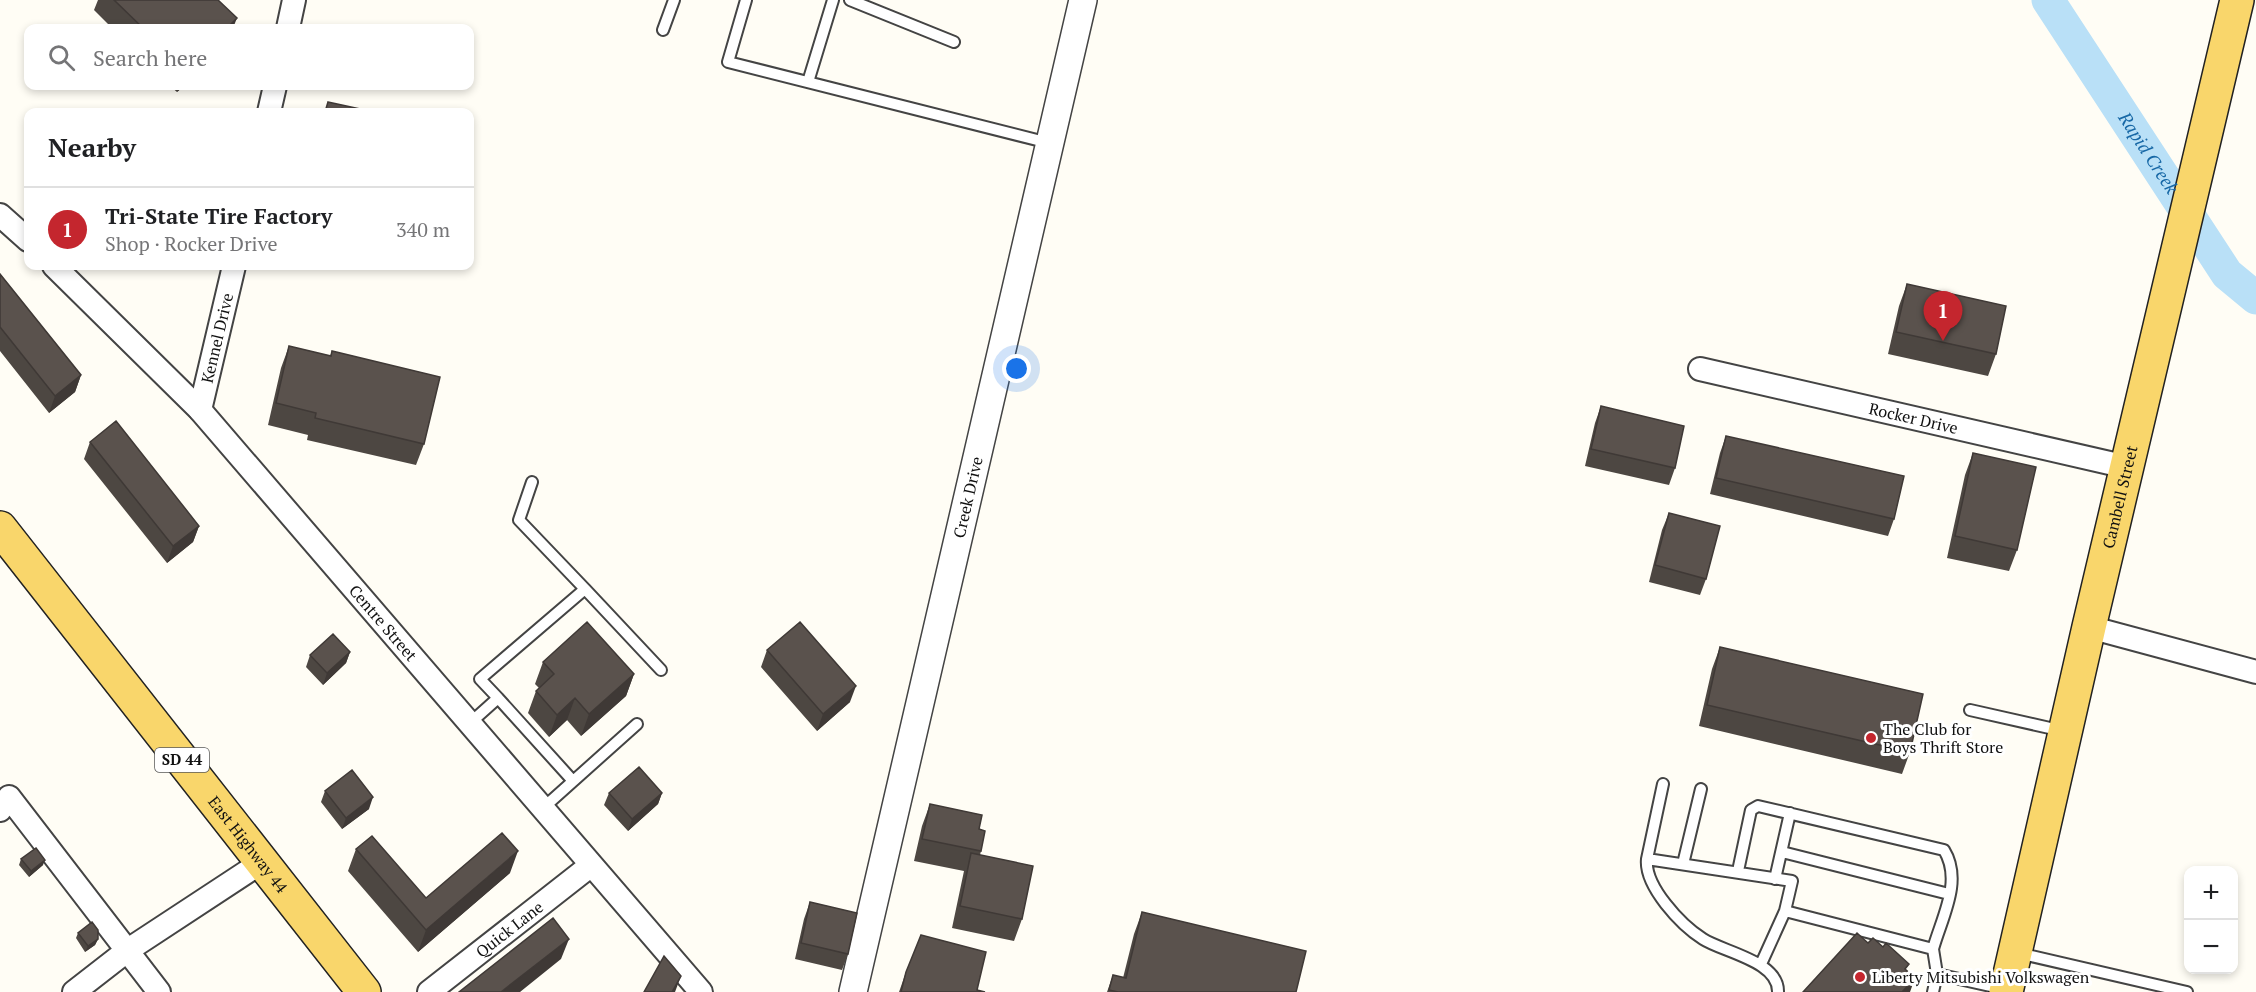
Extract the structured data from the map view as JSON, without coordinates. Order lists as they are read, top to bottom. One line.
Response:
{"streets":{"main road":["Cambell Street","SD 44","East Highway 44"],"street":["Kennel Drive","Rocker Drive","Creek Drive","Centre Street","Quick Lane"]},"crossings":[["Kennel Drive","Centre Street"],["Rocker Drive","Cambell Street"],["Centre Street","Quick Lane"]],"water":["Rapid Creek"],"places":["The Club for Boys Thrift Store","Liberty Mitsubishi Volkswagen"],"page":{"search":"Search here","heading":"Nearby","list":[{"mark":"1","name":"Tri-State Tire Factory","note":"Shop · Rocker Drive","value":"340 m"}],"pins":"1","map_buttons":["+","−"]}}
